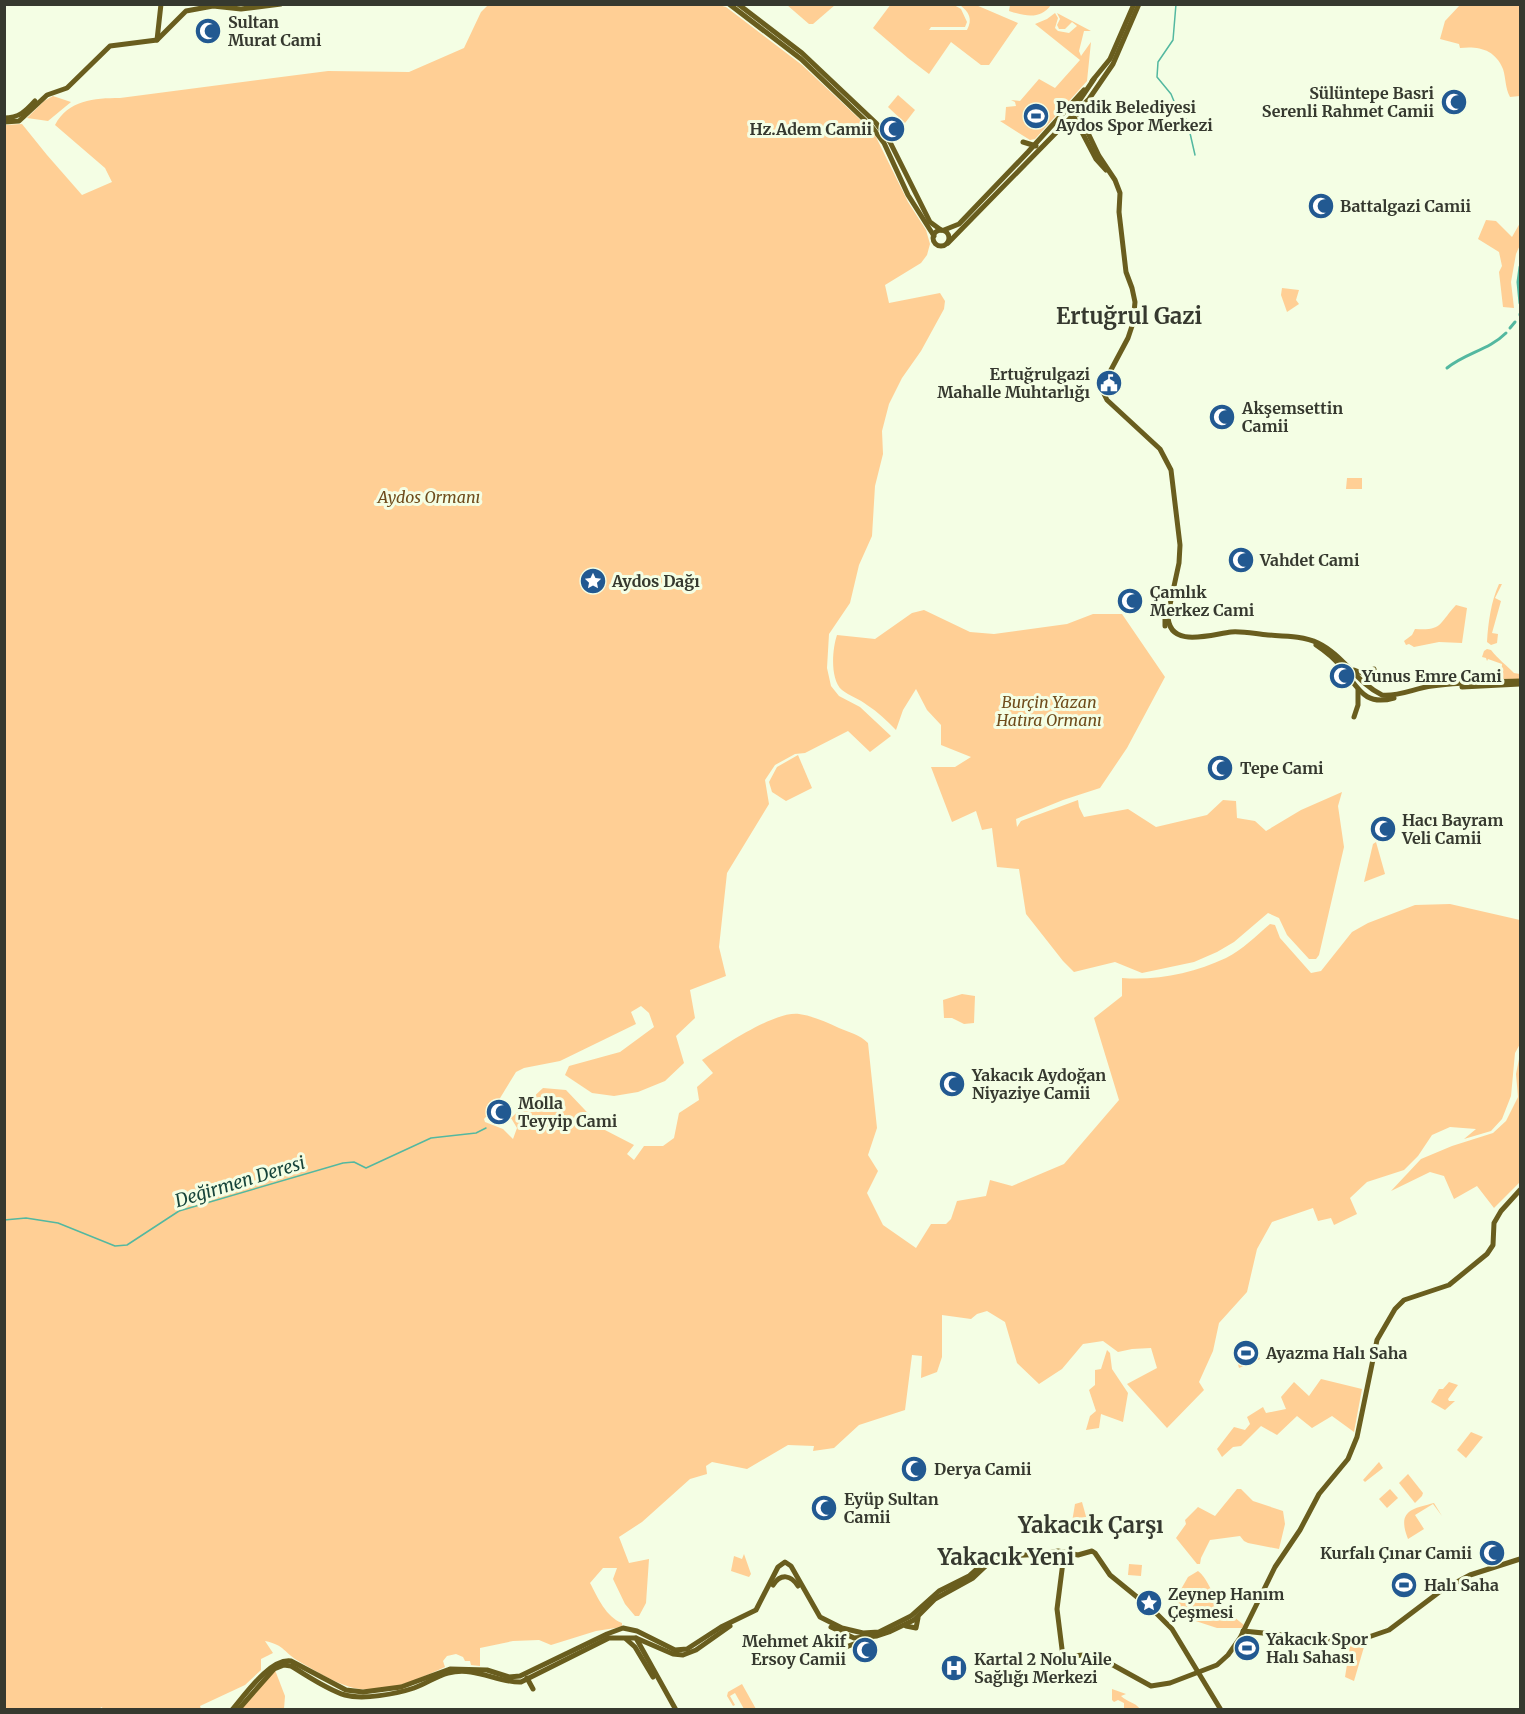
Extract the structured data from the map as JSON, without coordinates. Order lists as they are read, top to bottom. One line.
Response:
{"districts":["Ertuğrul Gazi","Yakacık Çarşı","Yakacık Yeni"],"water":["Değirmen Deresi"],"parks":["Aydos Ormanı","Burçin Yazan Hatıra Ormanı"],"places":{"mosque":["Sultan Murat Cami","Sülüntepe Basri Serenli Rahmet Camii","Hz.Adem Camii","Battalgazi Camii","Akşemsettin Camii","Vahdet Cami","Çamlık Merkez Cami","Yunus Emre Cami","Tepe Cami","Hacı Bayram Veli Camii","Yakacık Aydoğan Niyaziye Camii","Molla Teyyip Cami","Derya Camii","Eyüp Sultan Camii","Kurfalı Çınar Camii","Mehmet Akif Ersoy Camii"],"sports":["Pendik Belediyesi Aydos Spor Merkezi","Ayazma Halı Saha","Halı Saha","Yakacık Spor Halı Sahası"],"public building":["Ertuğrulgazi Mahalle Muhtarlığı"],"place":["Aydos Dağı","Zeynep Hanım Çeşmesi"],"hospital":["Kartal 2 Nolu Aile Sağlığı Merkezi"]}}
